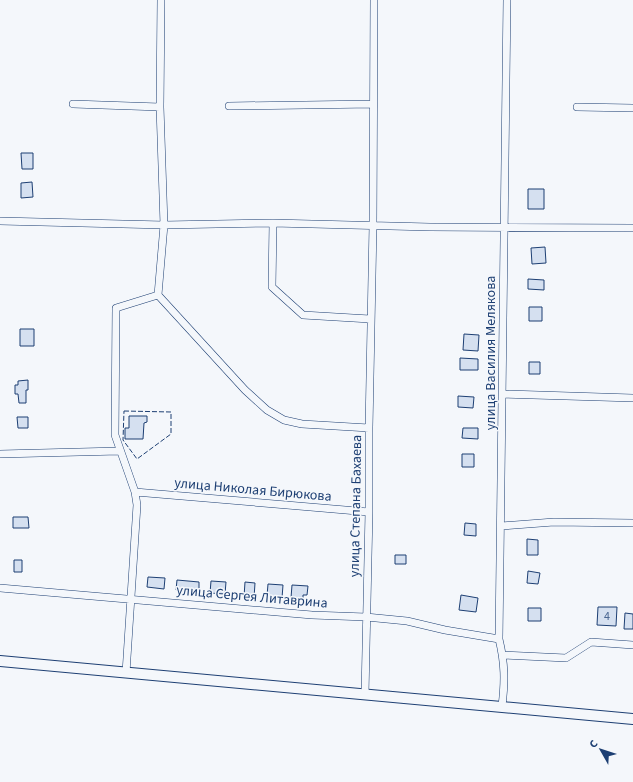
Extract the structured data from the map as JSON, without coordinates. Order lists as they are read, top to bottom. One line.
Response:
{"streets":{"street":["улица Василия Мелякова","улица Николая Бирюкова","улица Степана Бахаева","улица Сергея Литаврина"]},"crossings":[["улица Василия Мелякова","улица Сергея Литаврина"],["улица Николая Бирюкова","улица Степана Бахаева"],["улица Степана Бахаева","улица Сергея Литаврина"]],"house_numbers":["4"],"north":"top left"}
